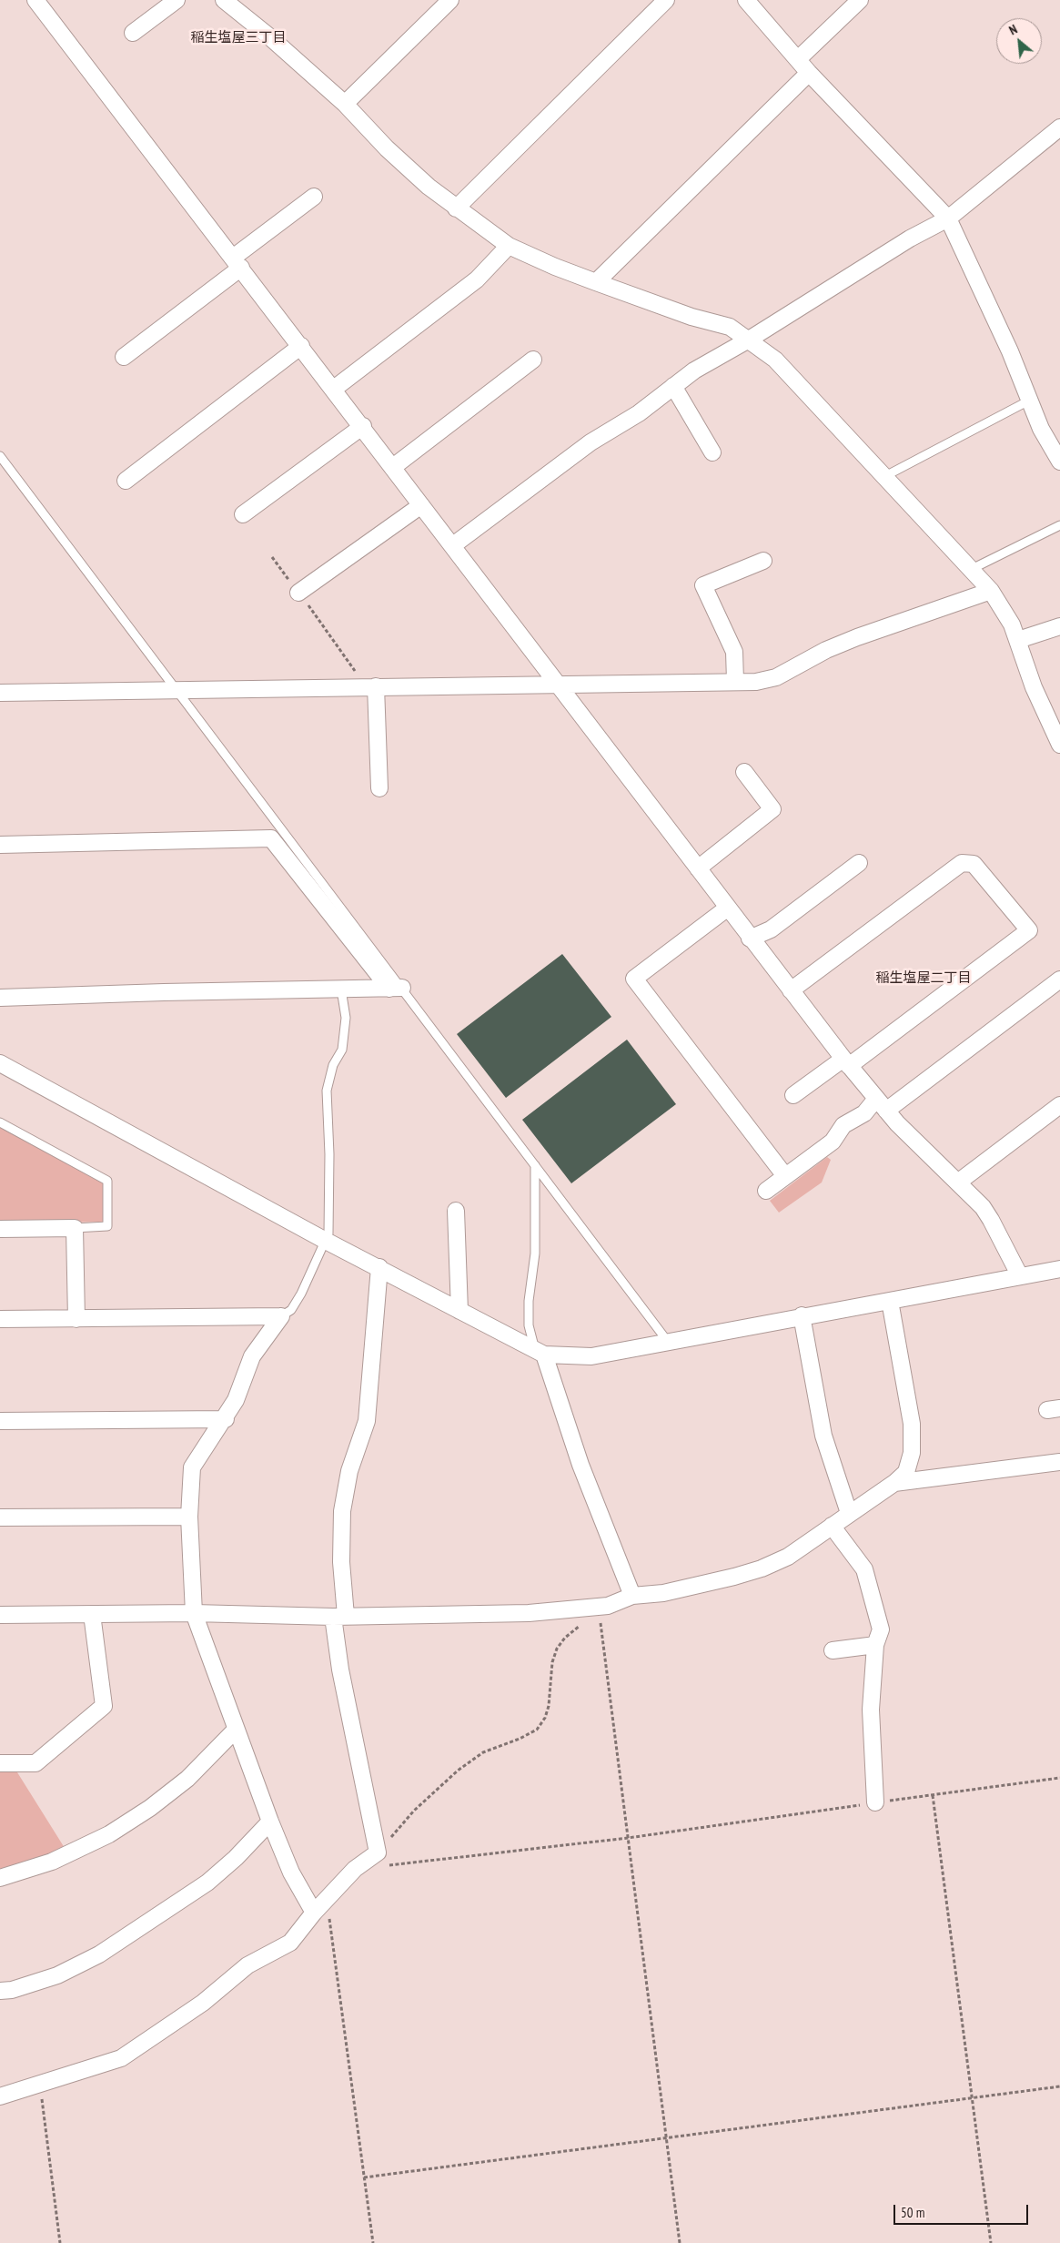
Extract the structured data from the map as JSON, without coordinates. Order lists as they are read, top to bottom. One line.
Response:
{"districts":["稲生塩屋三丁目","稲生塩屋二丁目"],"scale_bar":"50 m","north":"top left"}
